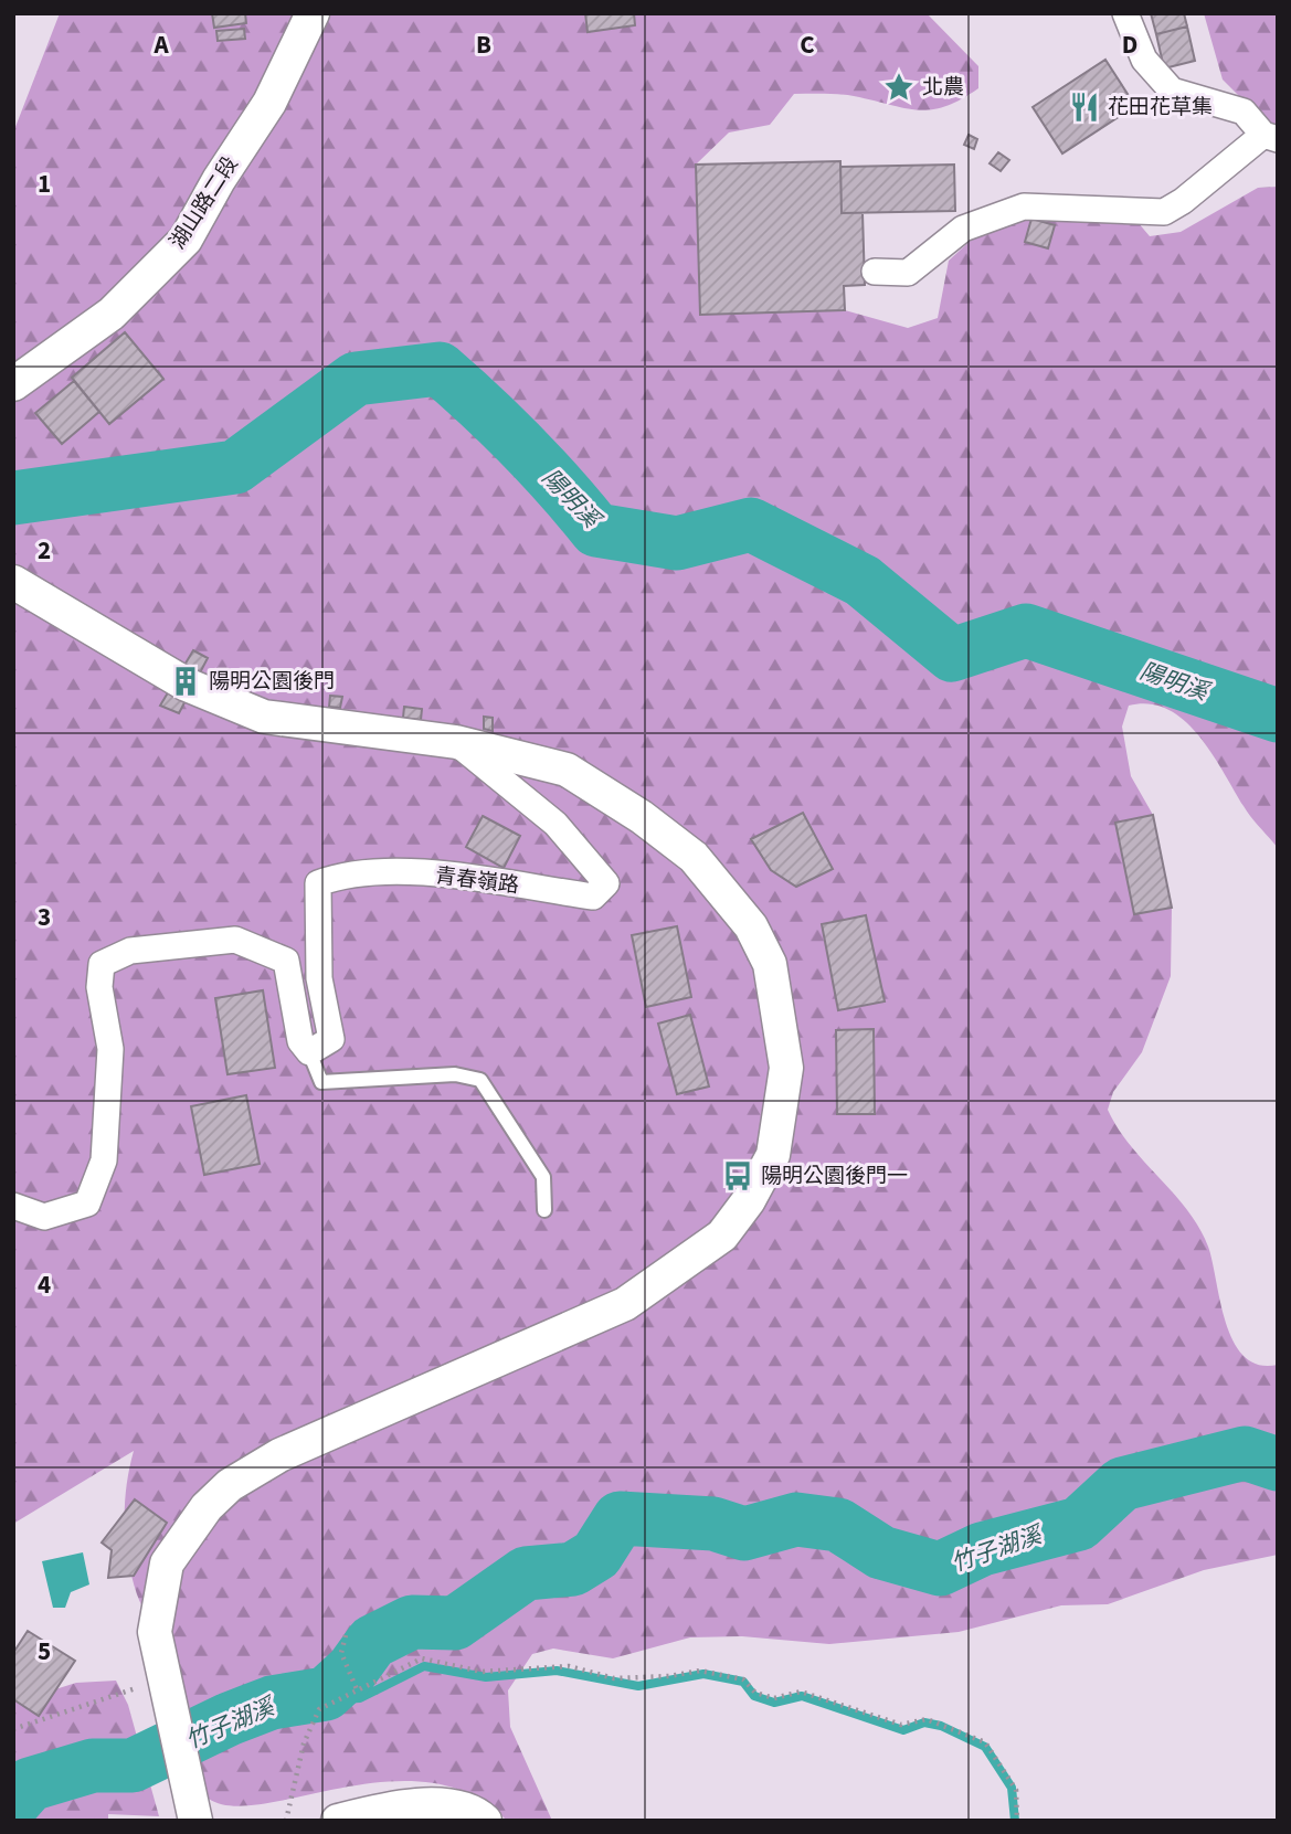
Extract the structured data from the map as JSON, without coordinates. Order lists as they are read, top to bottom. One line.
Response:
{"streets":{"street":["湖山路二段","青春嶺路"]},"water":["陽明溪","竹子湖溪"],"places":{"place":["北農"],"restaurant":["花田花草集"],"building":["陽明公園後門"],"bus stop":["陽明公園後門一"]},"grid":{"columns":["A","B","C","D"],"rows":["1","2","3","4","5"]}}
